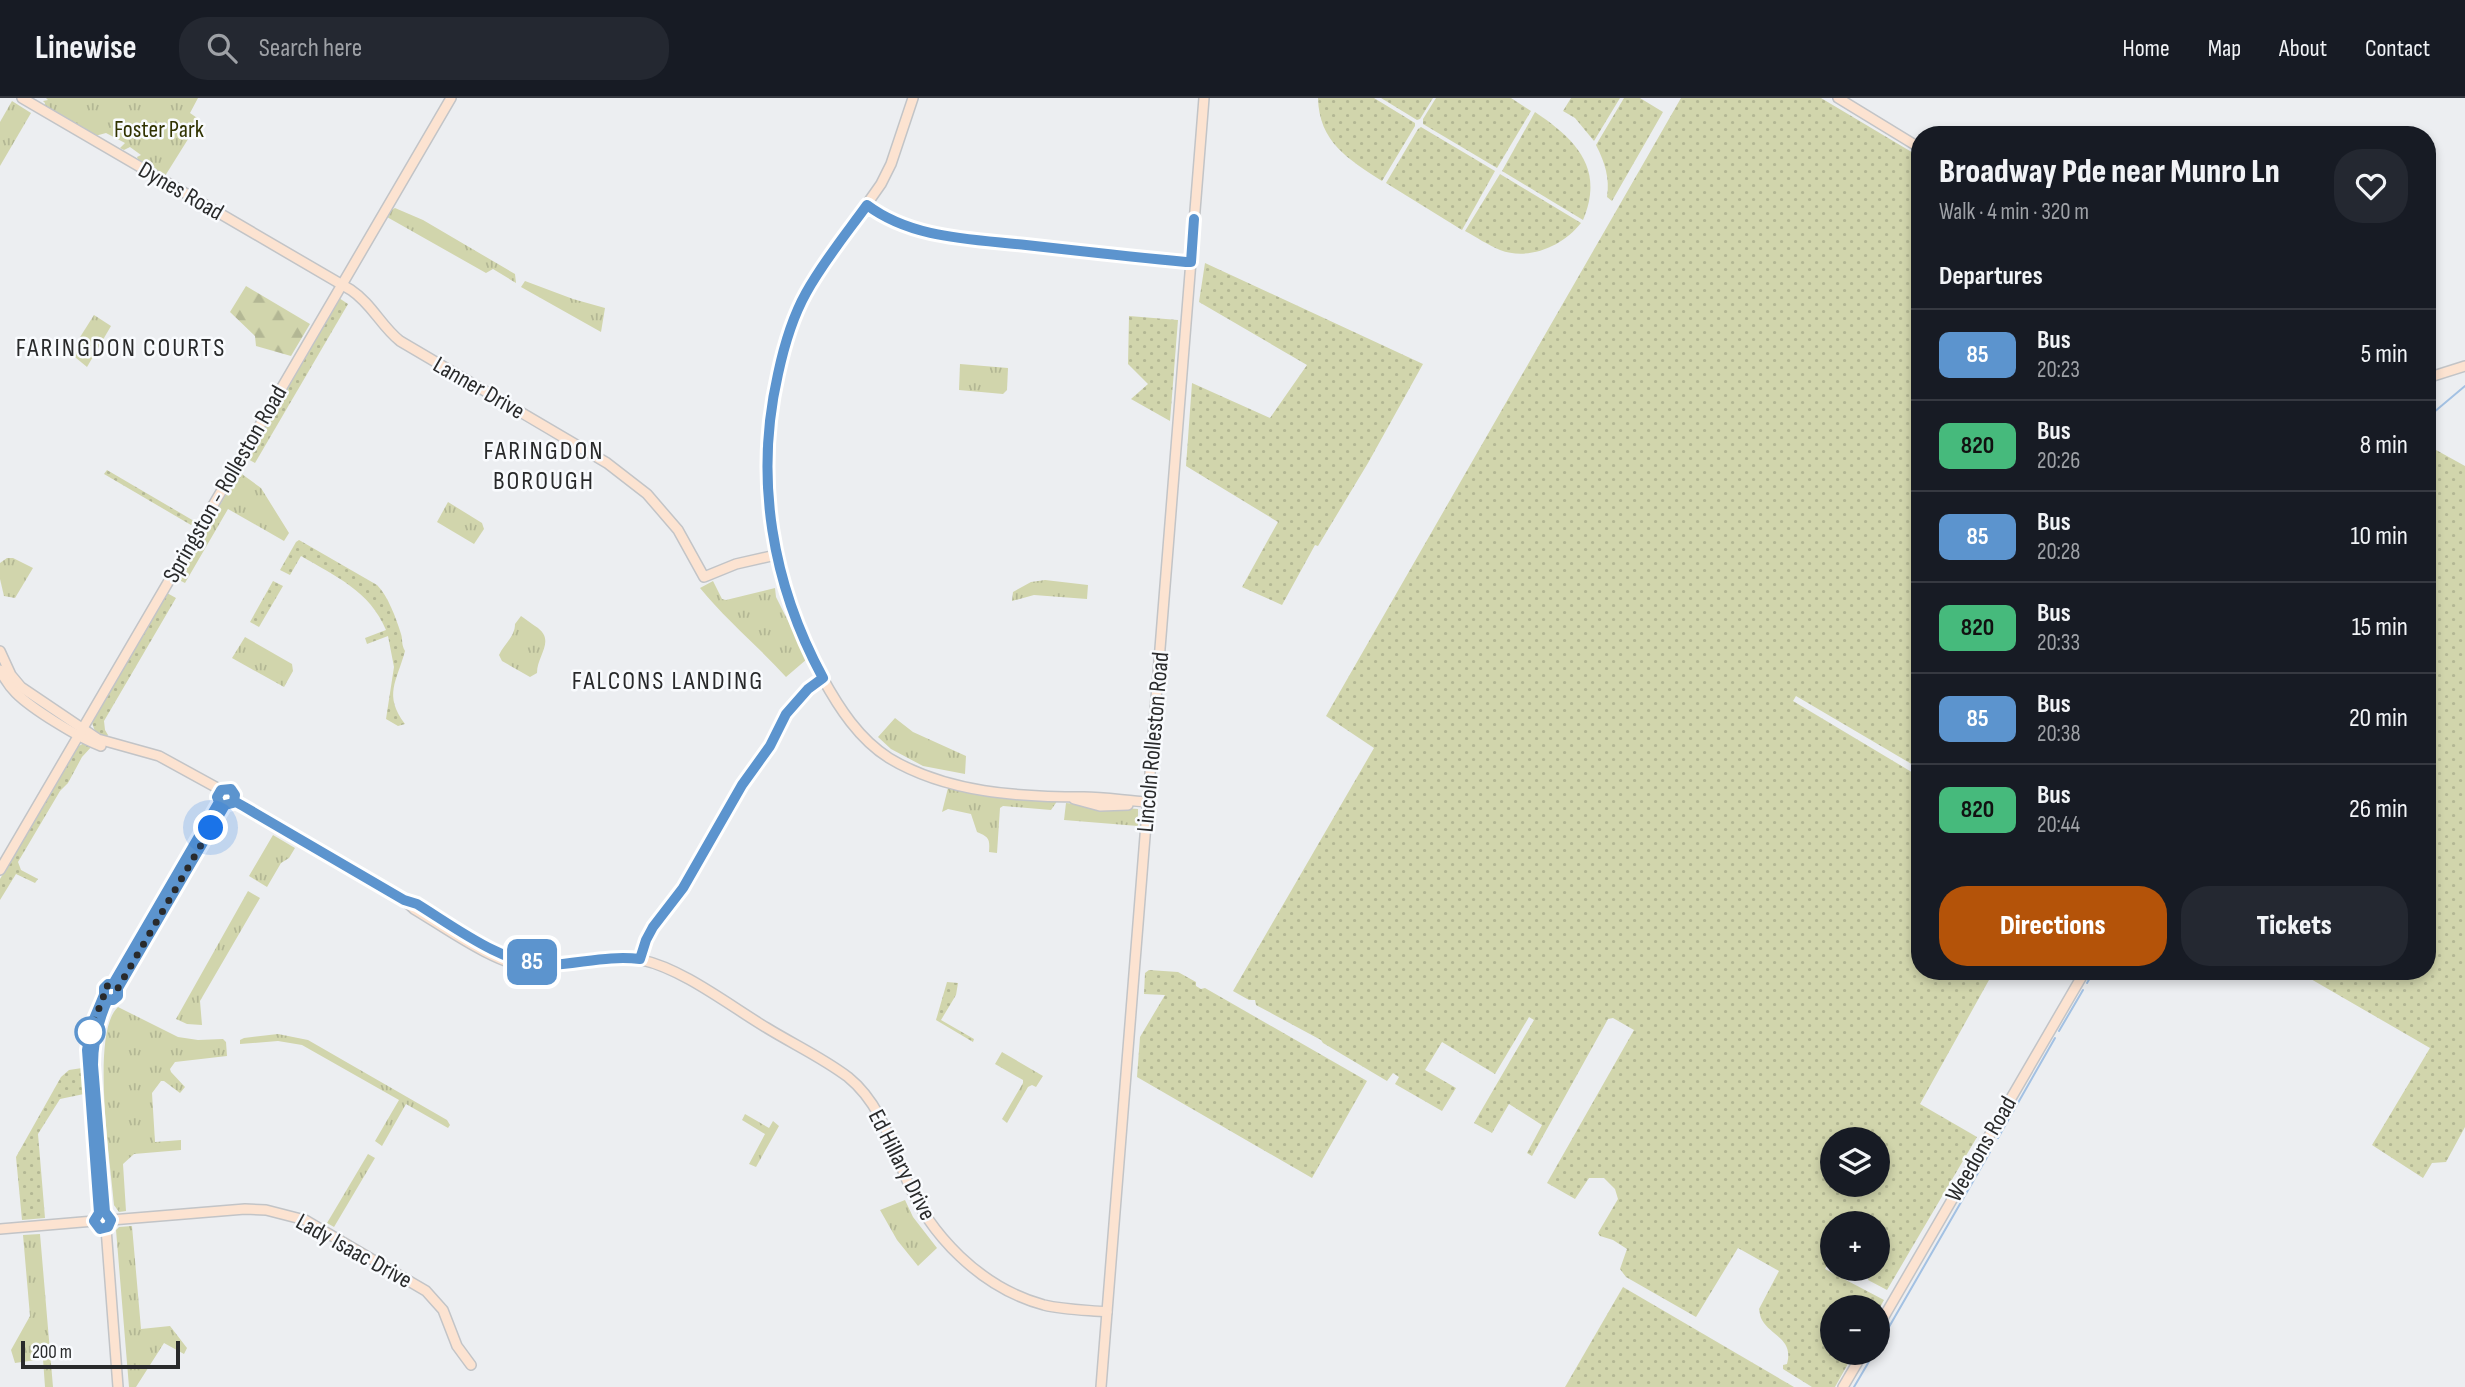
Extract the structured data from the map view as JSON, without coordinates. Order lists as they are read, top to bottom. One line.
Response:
{"streets":{"street":["Dynes Road","Lanner Drive","Springston - Rolleston Road","Lincoln Rolleston Road","Weedons Road","Ed Hillary Drive","Lady Isaac Drive"]},"crossings":[["Dynes Road","Lanner Drive"],["Dynes Road","Springston - Rolleston Road"],["Lanner Drive","Springston - Rolleston Road"],["Lincoln Rolleston Road","Ed Hillary Drive"]],"districts":["FARINGDON COURTS","FARINGDON BOROUGH","FALCONS LANDING"],"parks":["Foster Park"],"lines":["bus line 85"],"scale_bar":"200 m","page":{"header":"Linewise","search":"Search here","nav":["Home","Map","About","Contact"],"on_map":"85","heading":[["Broadway Pde near Munro Ln","Walk · 4 min · 320 m"],"Departures"],"list":[{"mark":"85","name":"Bus","note":"20:23","value":"5 min"},{"mark":"820","name":"Bus","note":"20:26","value":"8 min"},{"mark":"85","name":"Bus","note":"20:28","value":"10 min"},{"mark":"820","name":"Bus","note":"20:33","value":"15 min"},{"mark":"85","name":"Bus","note":"20:38","value":"20 min"},{"mark":"820","name":"Bus","note":"20:44","value":"26 min"}],"buttons":["Directions","Tickets"],"map_buttons":["+","−"],"scale":"200 m"}}
